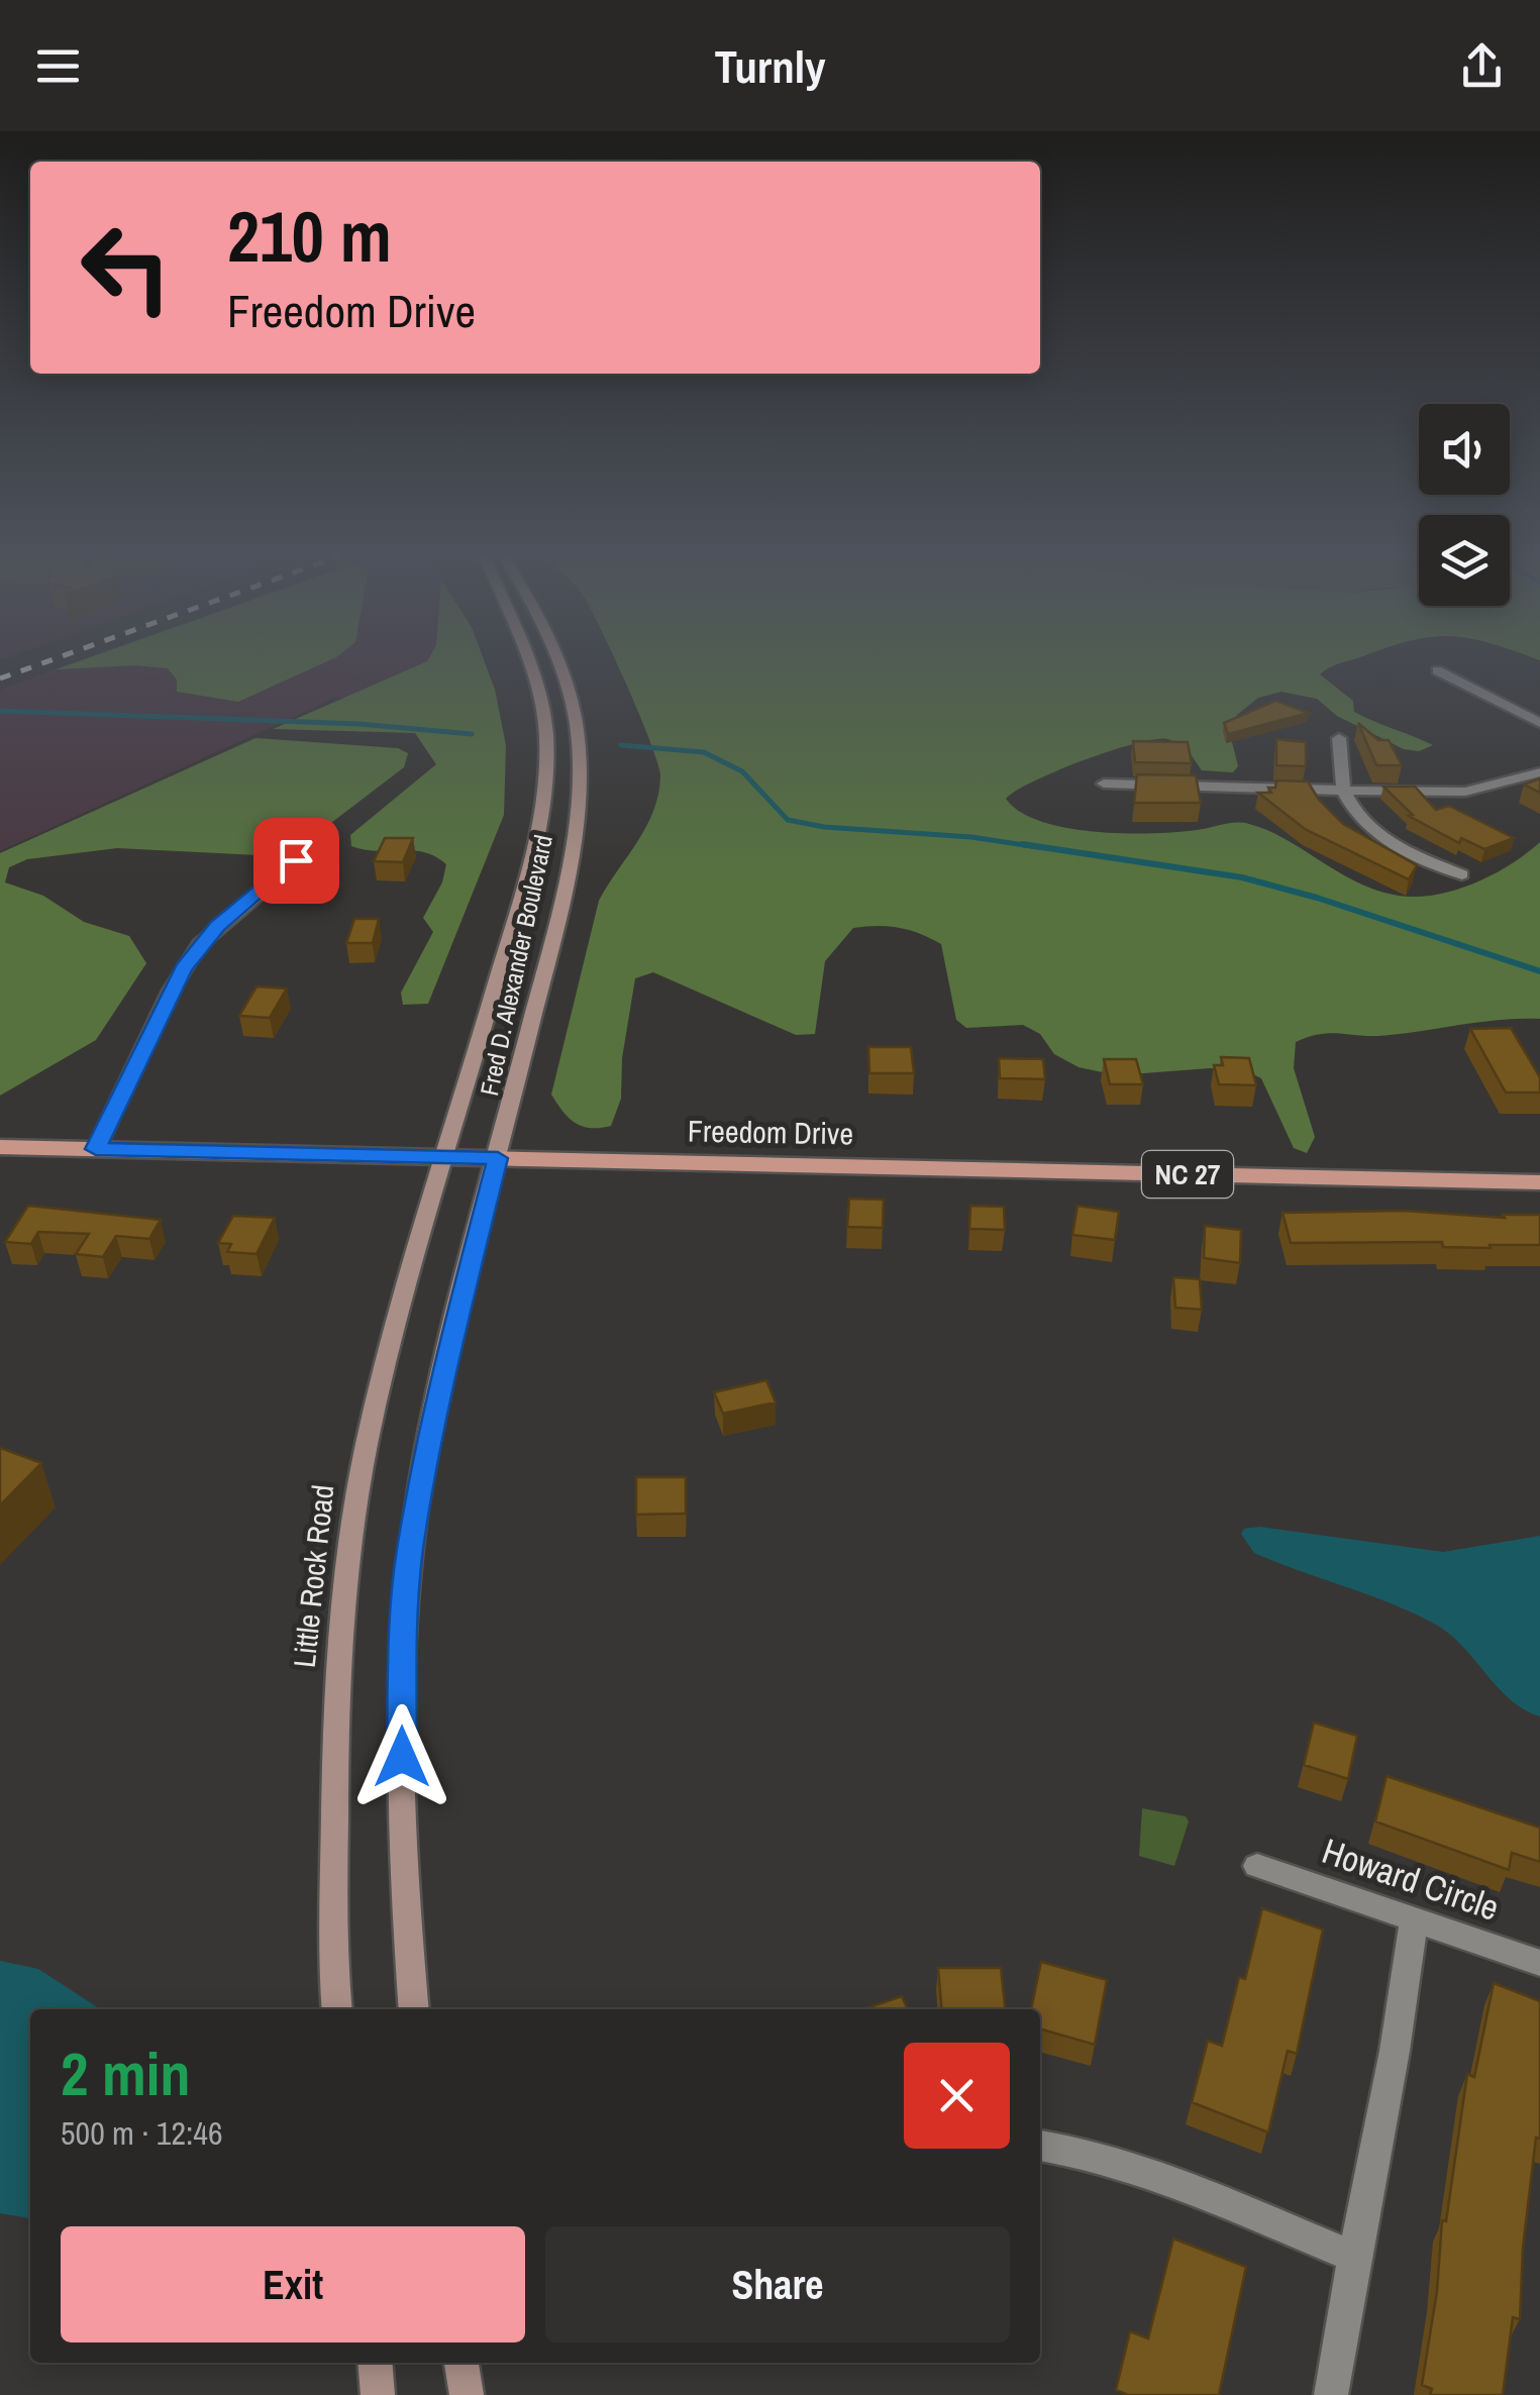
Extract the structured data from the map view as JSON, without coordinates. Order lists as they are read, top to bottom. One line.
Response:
{"streets":{"main road":["Fred D. Alexander Boulevard","Freedom Drive","NC 27","Little Rock Road"],"street":["Howard Circle"]},"crossings":[["Fred D. Alexander Boulevard","Freedom Drive"],["Fred D. Alexander Boulevard","Little Rock Road"],["Freedom Drive","Little Rock Road"]],"page":{"header":"Turnly","turn":["210 m","Freedom Drive"],"heading":["2 min","500 m · 12:46"],"buttons":["Exit","Share"]}}
